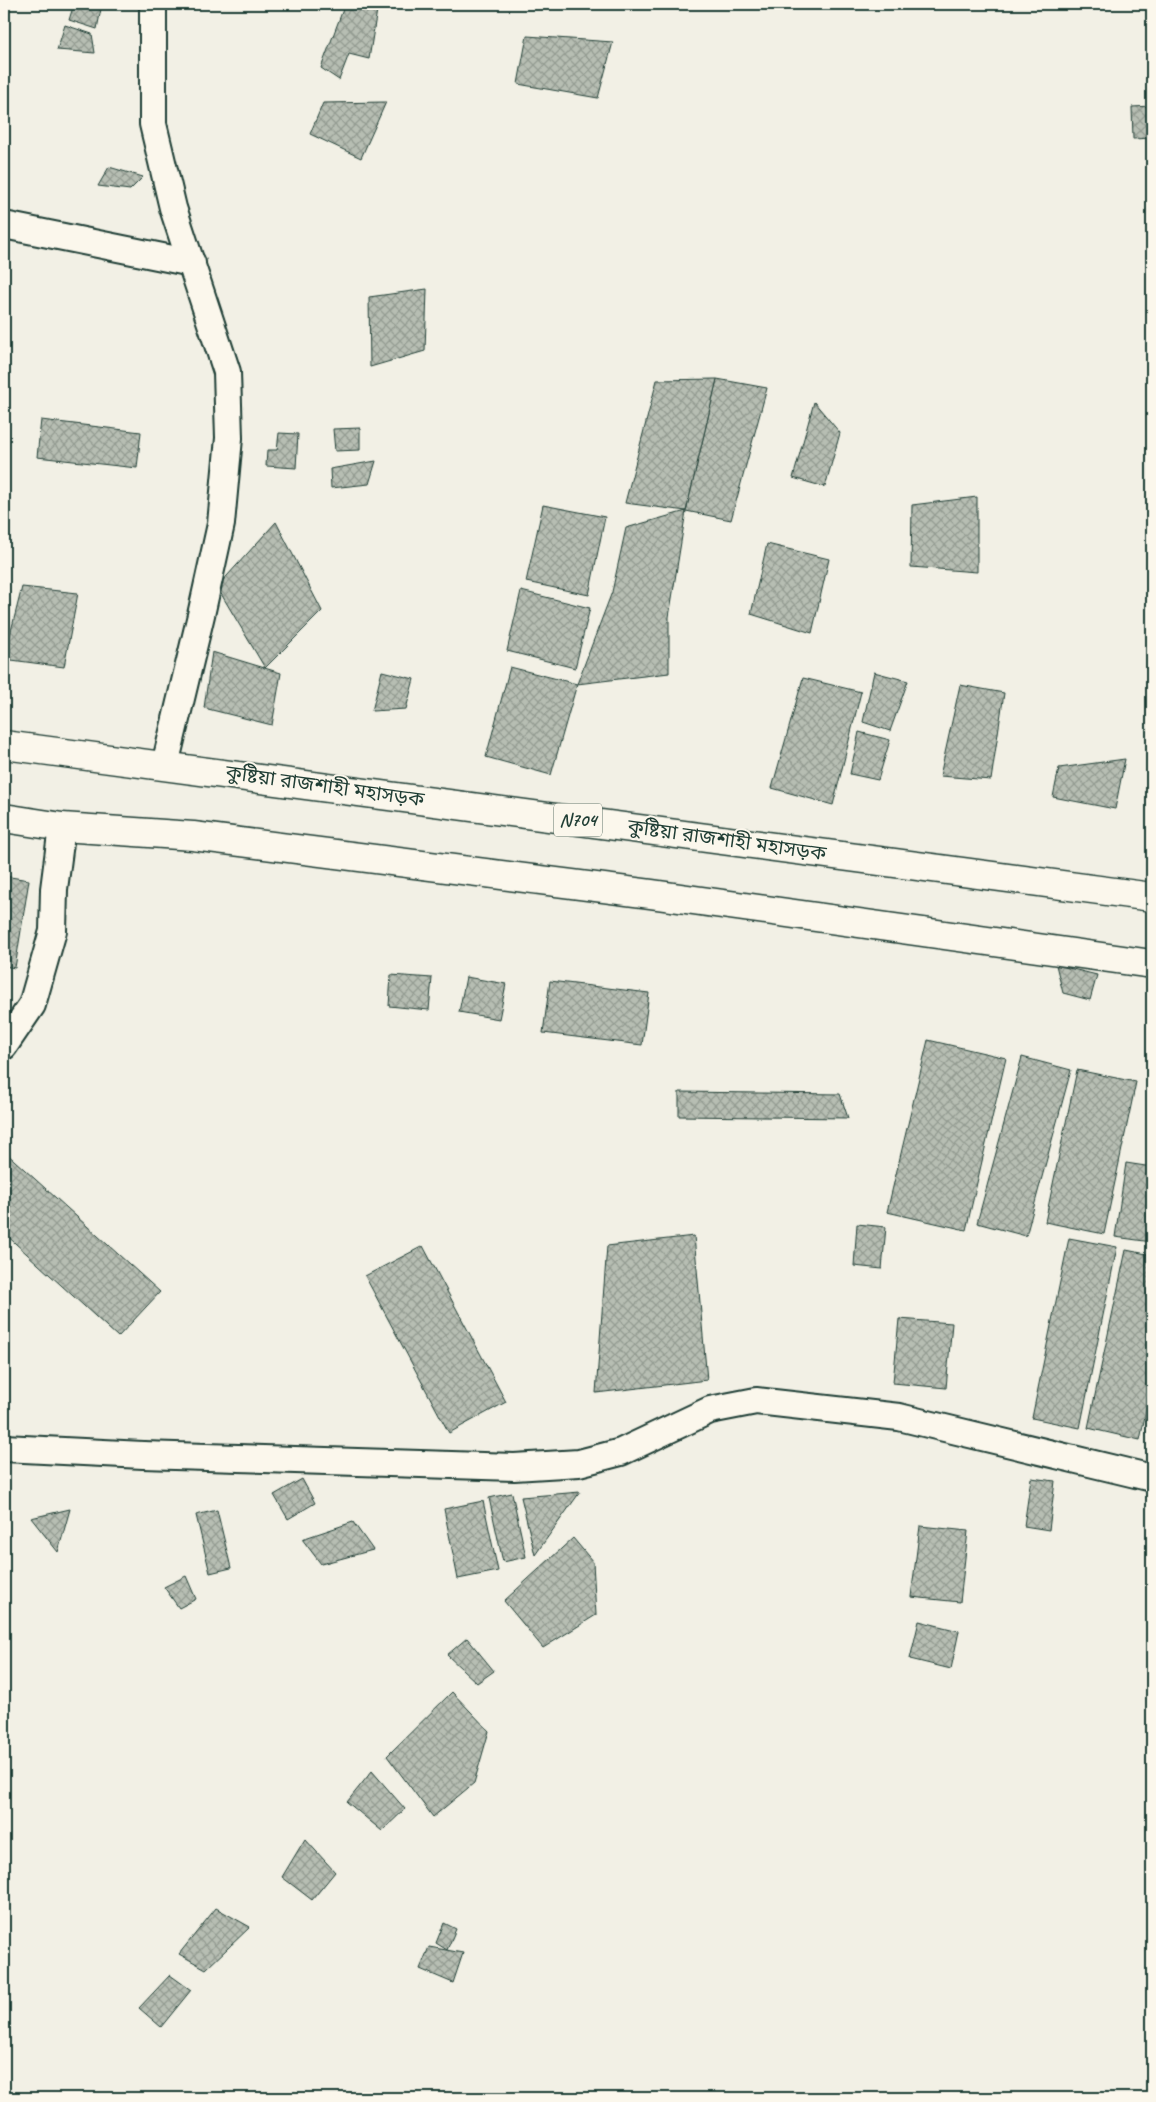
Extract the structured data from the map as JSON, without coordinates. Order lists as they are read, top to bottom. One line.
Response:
{"streets":{"highway":["কুষ্টিয়া রাজশাহী মহাসড়ক","N704"]}}
